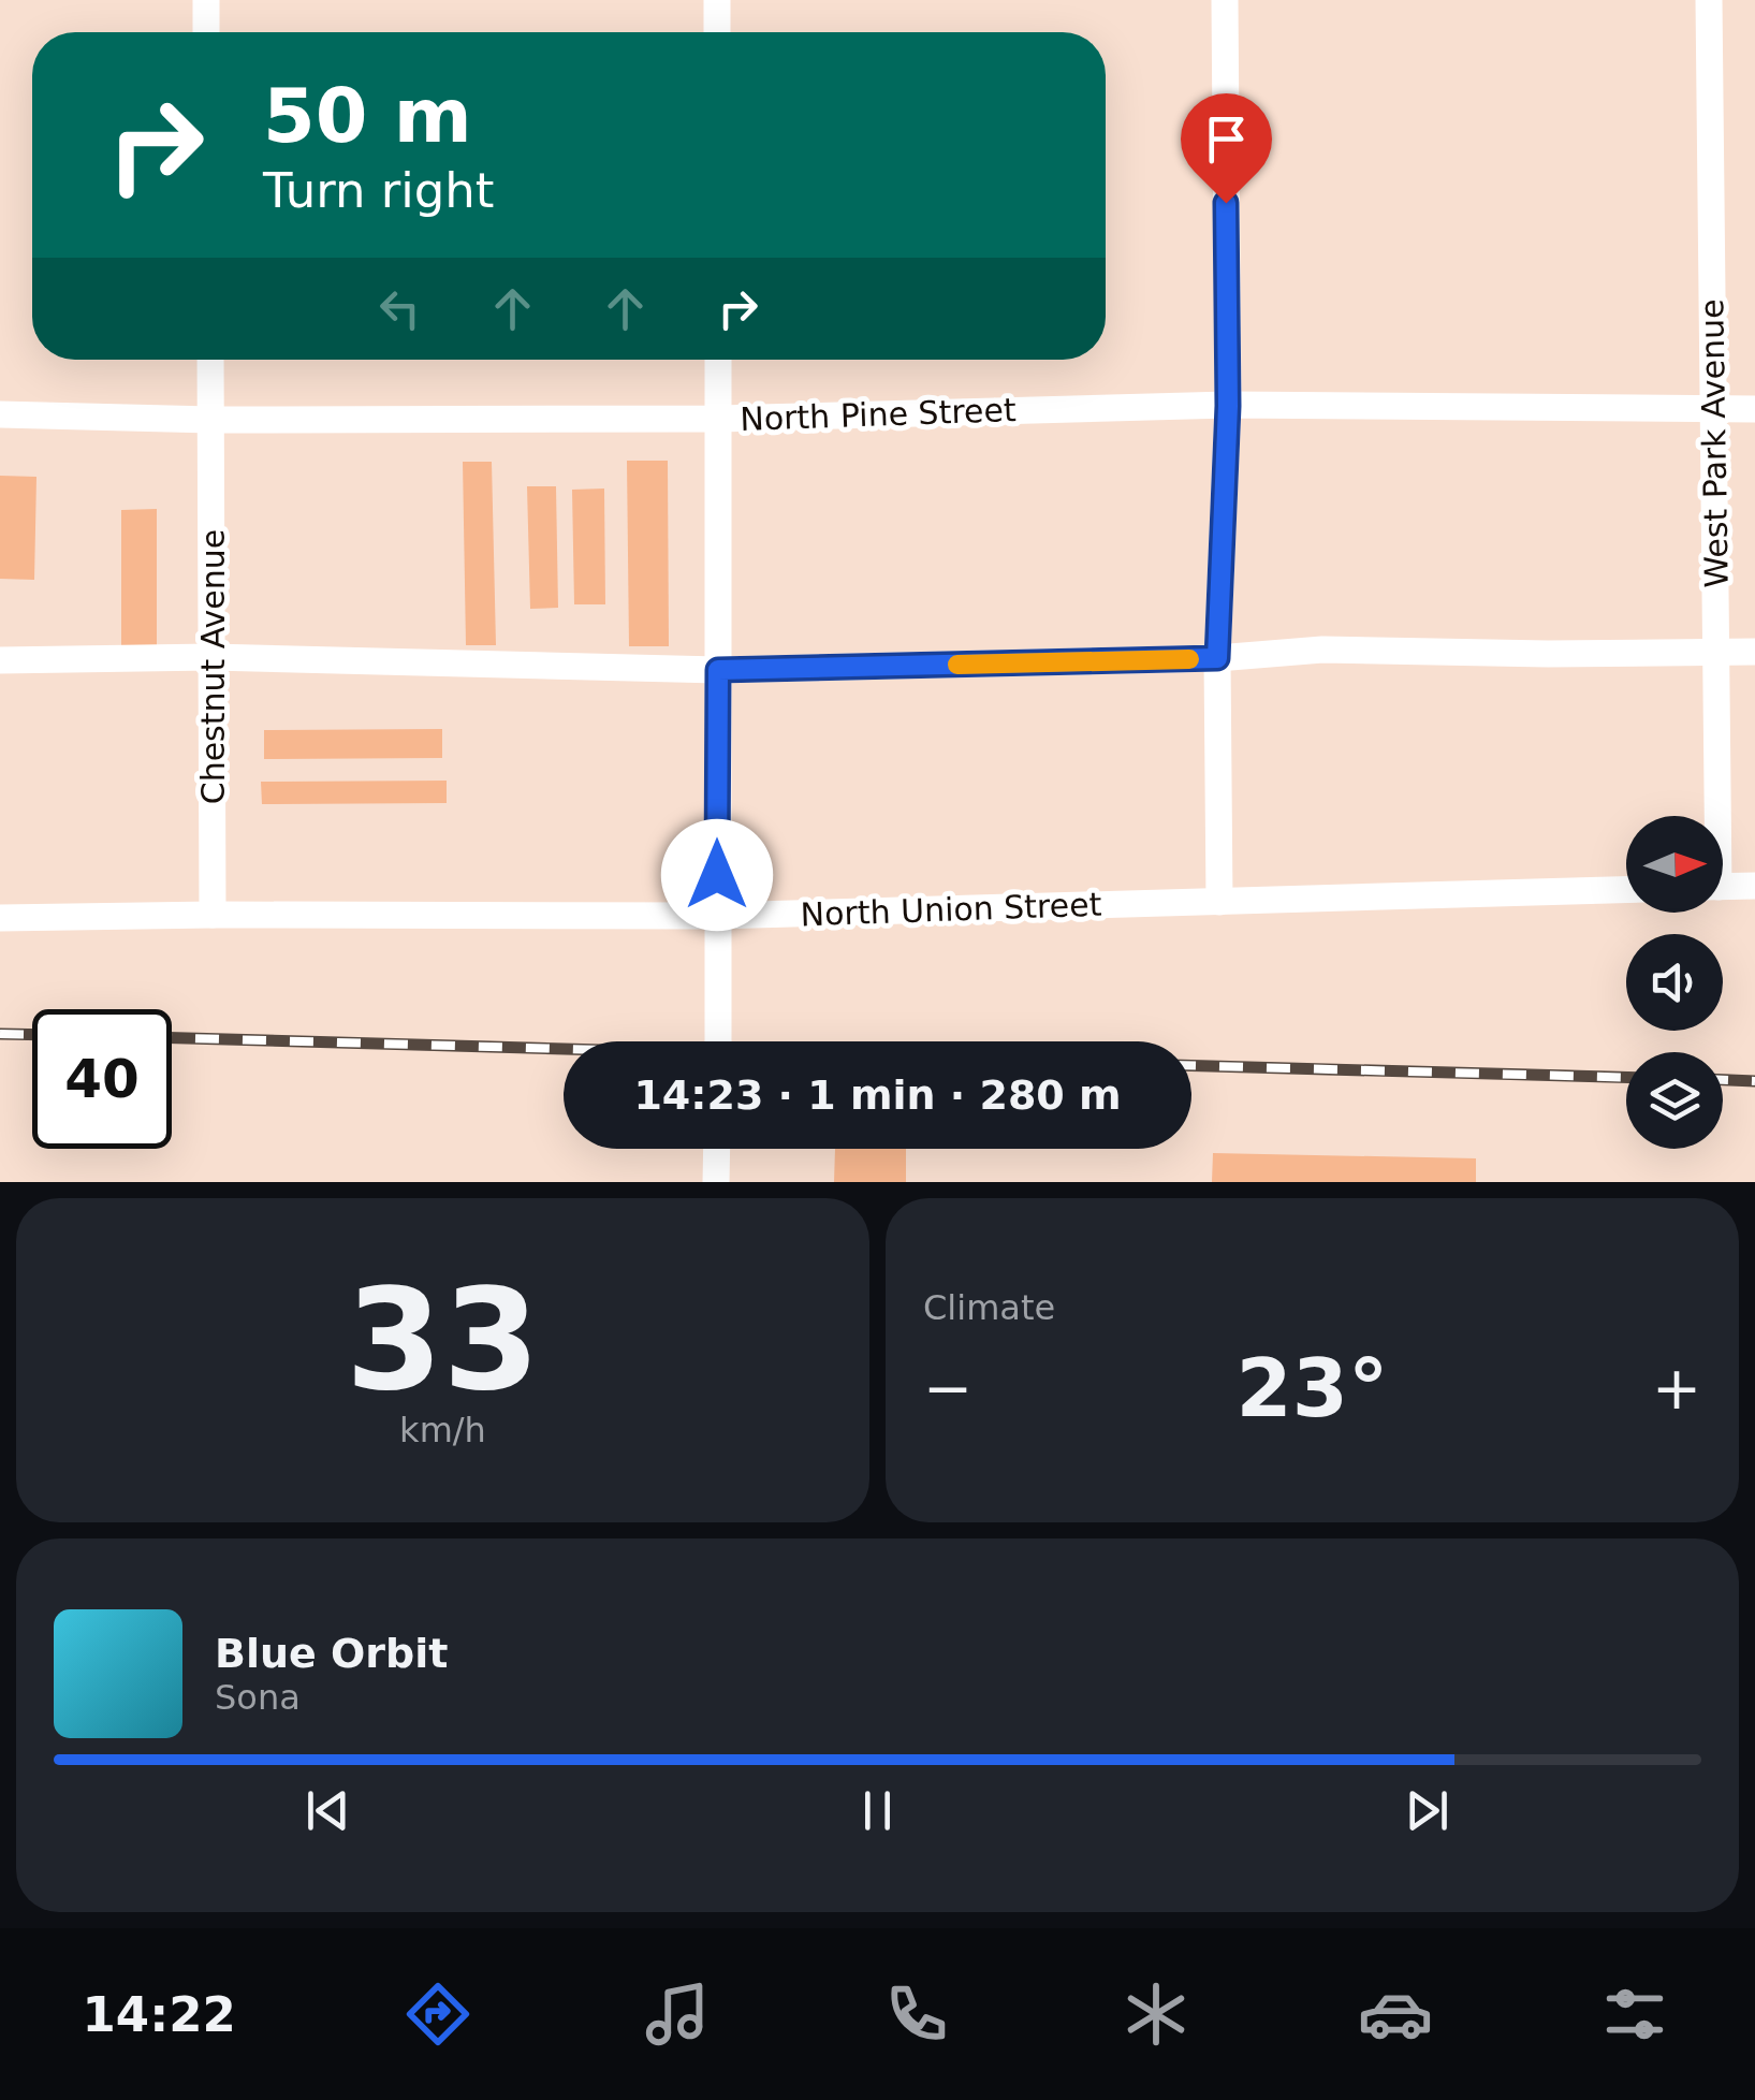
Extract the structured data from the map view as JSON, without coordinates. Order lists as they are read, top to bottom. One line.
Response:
{"streets":{"street":["North Pine Street","West Park Avenue","Chestnut Avenue","North Union Street"]},"crossings":[["North Pine Street","West Park Avenue"],["North Pine Street","Chestnut Avenue"],["Chestnut Avenue","North Union Street"]],"north":"right","page":{"turn":["50 m","Turn right"],"limit":"40","trip":"14:23 · 1 min · 280 m","tile":[["33","km/h"],"Climate"],"heat":["−","23°","+"],"song":["Blue Orbit","Sona"],"tabs":"14:22"}}
